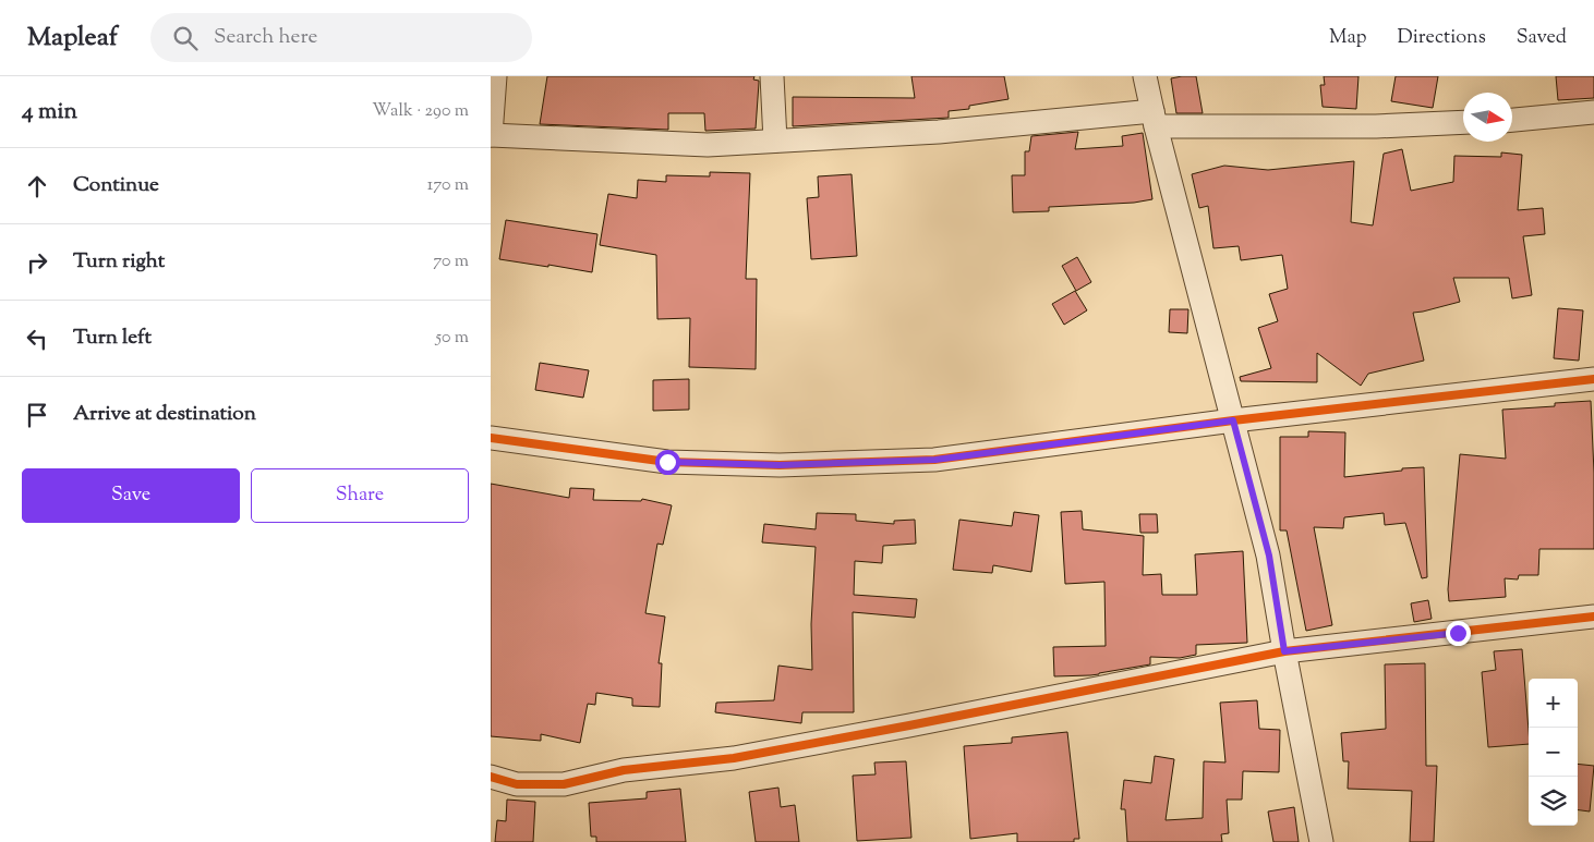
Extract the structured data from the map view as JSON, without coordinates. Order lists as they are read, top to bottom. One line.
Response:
{"north":"right","page":{"header":"Mapleaf","search":"Search here","nav":["Map","Directions","Saved"],"heading":["4 min","Walk · 290 m"],"list":[["Continue","170 m"],["Turn right","70 m"],["Turn left","50 m"],"Arrive at destination"],"buttons":["Save","Share"],"map_buttons":["+","−"]}}
